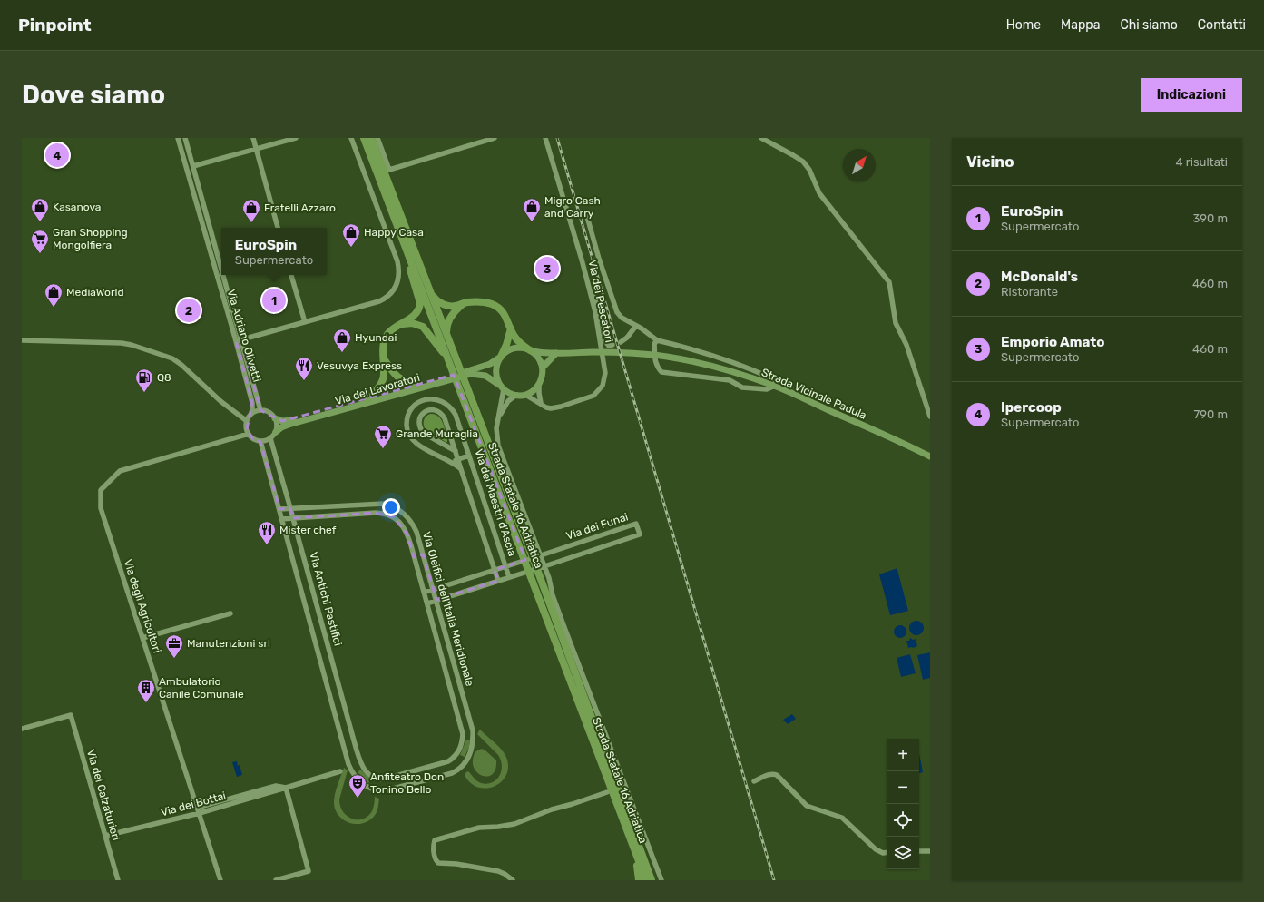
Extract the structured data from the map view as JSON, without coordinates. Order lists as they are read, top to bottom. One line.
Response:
{"streets":{"highway":["Strada Statale 16 Adriatica"],"main road":["Via dei Lavoratori","Strada Vicinale Padula"],"street":["Via dei Pescatori","Via Adriano Olivetti","Via dei Maestri d’Ascia","Via dei Funai","Via Antichi Pastifici","Via degli Agricoltori","Via Oleifici dell'Italia Meridionale","Via dei Calzaturieri","Via dei Bottai"]},"crossings":[["Via dei Pescatori","Strada Vicinale Padula"],["Via Adriano Olivetti","Via Antichi Pastifici"],["Via Adriano Olivetti","Via degli Agricoltori"],["Via dei Lavoratori","Strada Vicinale Padula"],["Via dei Maestri d’Ascia","Via dei Funai"],["Via dei Funai","Via Oleifici dell'Italia Meridionale"],["Via Antichi Pastifici","Via degli Agricoltori"],["Via Antichi Pastifici","Via Oleifici dell'Italia Meridionale"],["Via degli Agricoltori","Via dei Bottai"],["Via dei Calzaturieri","Via dei Bottai"]],"places":{"shop":["Kasanova","Migro Cash and Carry","Fratelli Azzaro","Happy Casa","MediaWorld","Hyundai"],"supermarket":["Gran Shopping Mongolfiera","Grande Muraglia"],"restaurant":["Vesuvya Express","Mister chef"],"fuel station":["Q8"],"office":["Manutenzioni srl"],"building":["Ambulatorio Canile Comunale"],"theatre":["Anfiteatro Don Tonino Bello"]},"north":"top right","page":{"header":"Pinpoint","nav":["Home","Mappa","Chi siamo","Contatti"],"buttons":"Indicazioni","title":"Dove siamo","heading":["Vicino","4 risultati"],"pins":["4","3","1","2"],"list":[{"mark":"1","name":"EuroSpin","note":"Supermercato","value":"390 m"},{"mark":"2","name":"McDonald's","note":"Ristorante","value":"460 m"},{"mark":"3","name":"Emporio Amato","note":"Supermercato","value":"460 m"},{"mark":"4","name":"Ipercoop","note":"Supermercato","value":"790 m"}],"popup":["EuroSpin","Supermercato"],"map_buttons":["+","−"]}}
